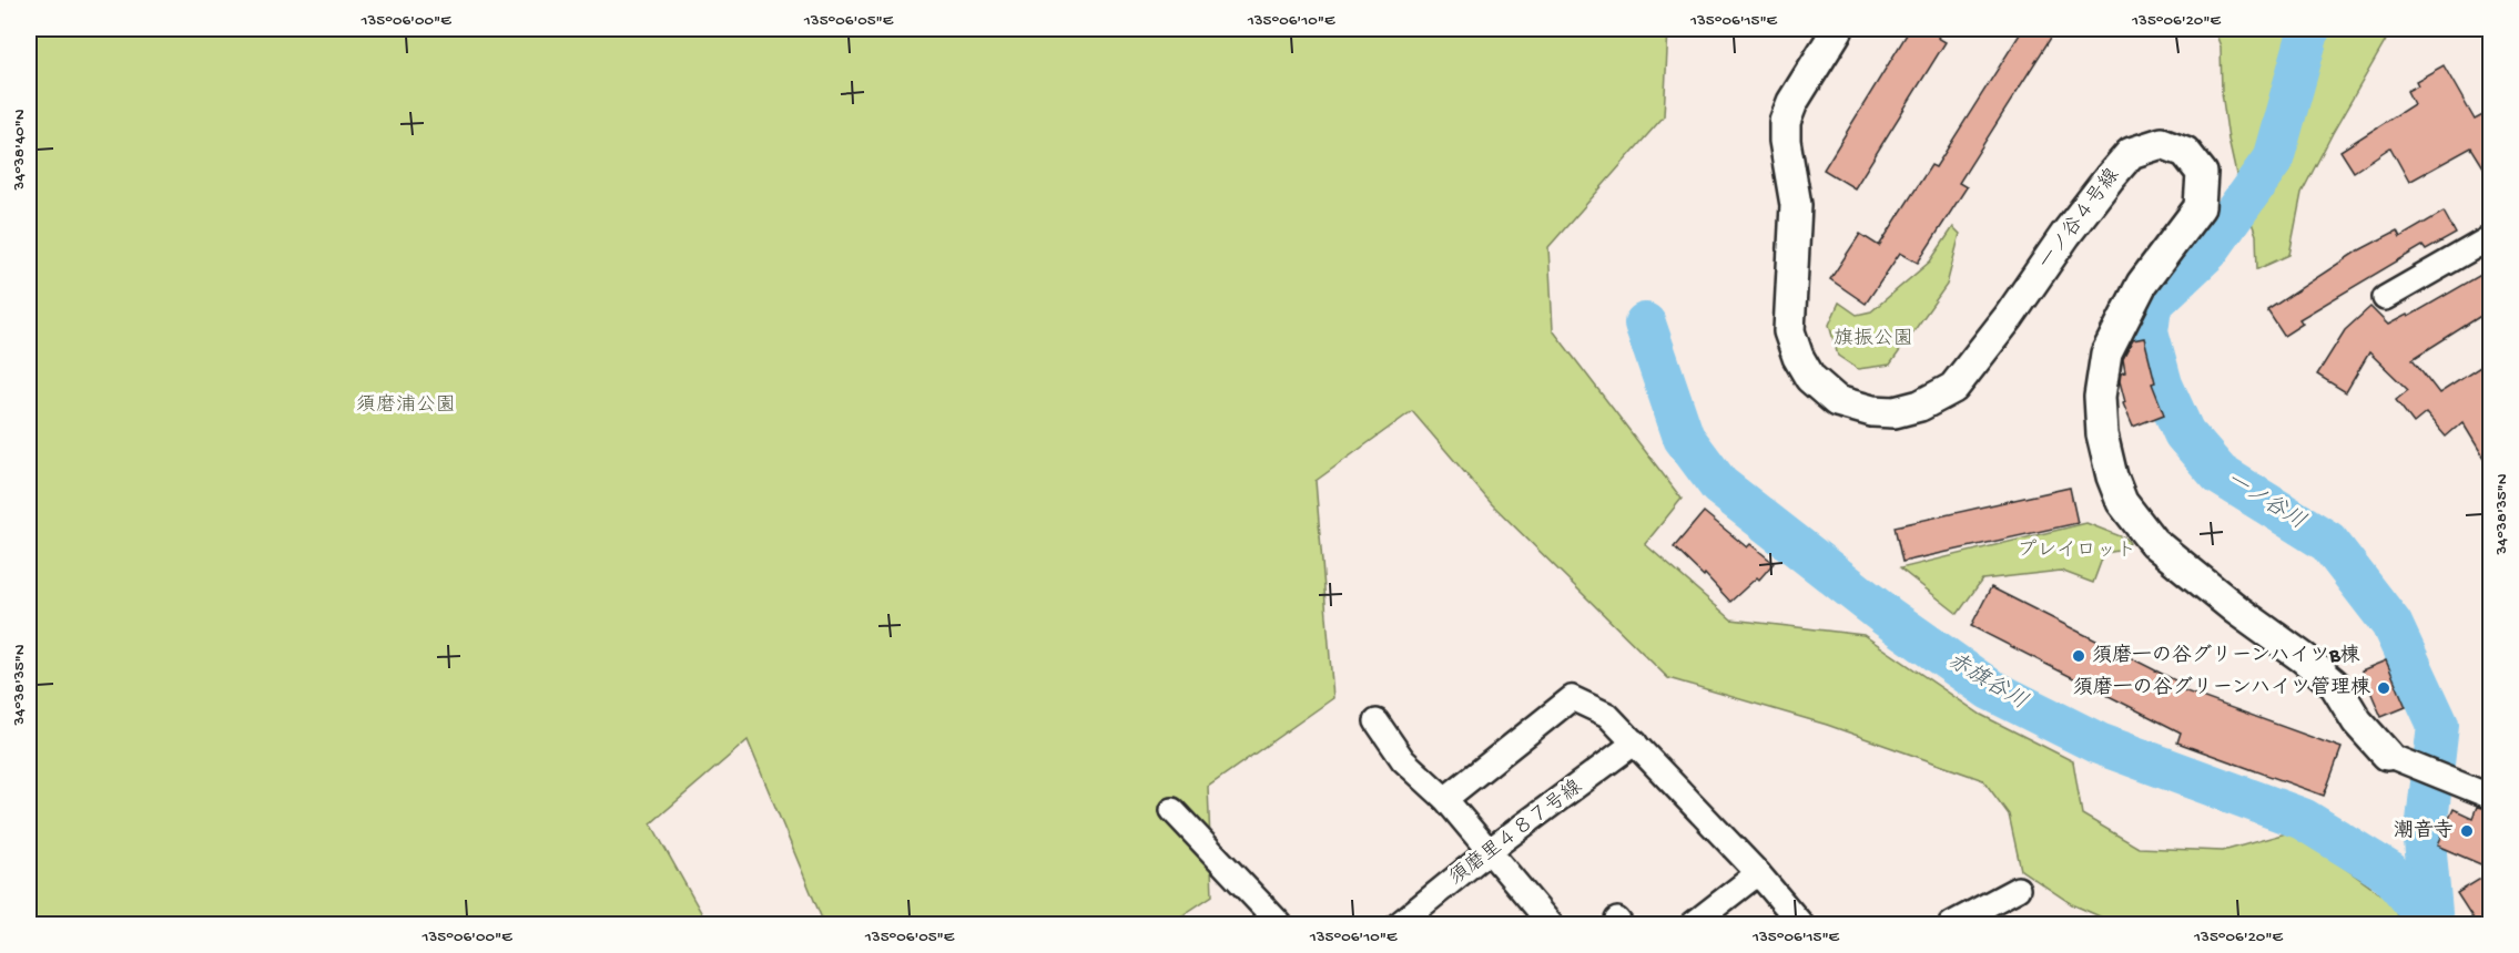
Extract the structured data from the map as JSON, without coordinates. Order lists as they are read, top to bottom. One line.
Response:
{"streets":{"street":["一ノ谷４号線","須磨里４８７号線"]},"water":["一ノ谷川","赤旗谷川"],"parks":["旗振公園","須磨浦公園","プレイロット"],"places":["須磨一の谷グリーンハイツB棟","須磨一の谷グリーンハイツ管理棟","潮音寺"],"coordinates":["135°06'00\"E","135°06'05\"E","135°06'10\"E","135°06'15\"E","135°06'20\"E","34°38'40\"N","34°38'35\"N"]}
